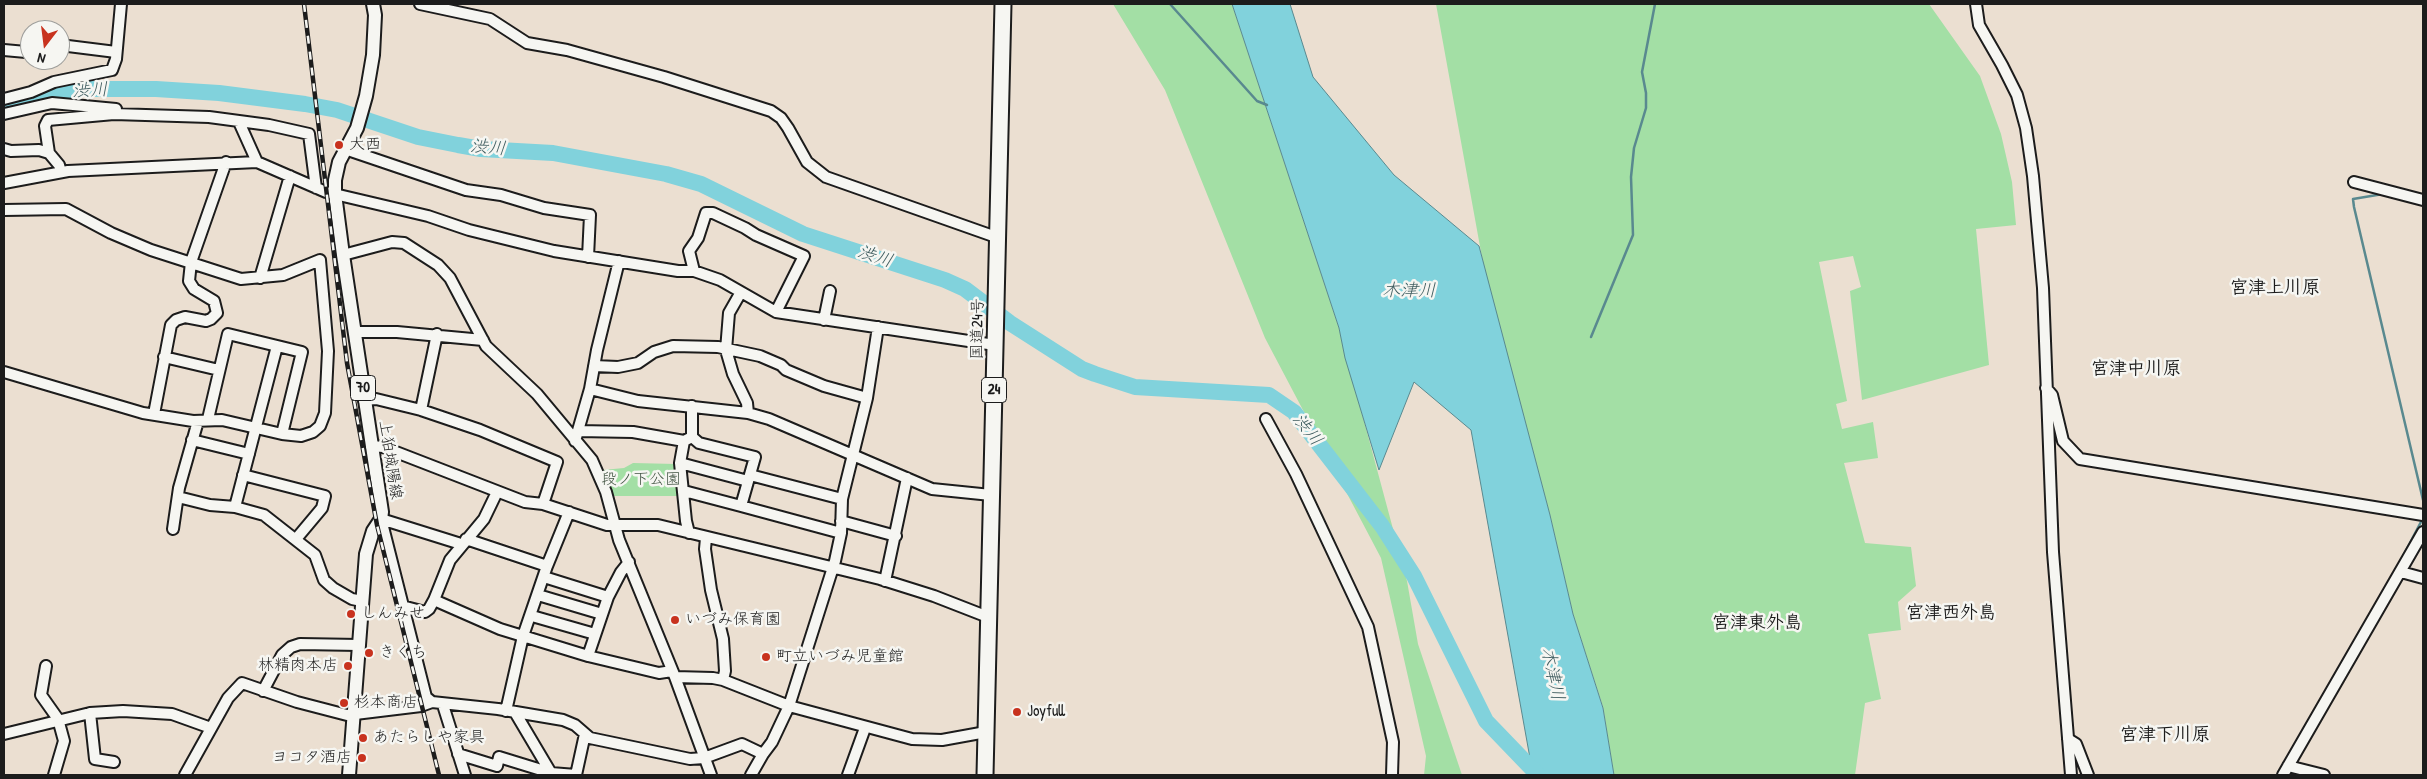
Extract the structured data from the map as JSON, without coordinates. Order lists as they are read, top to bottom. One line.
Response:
{"streets":{"highway":["国道24号","24"],"main road":["70","上狛城陽線"]},"districts":["宮津上川原","宮津中川原","宮津西外島","宮津東外島","宮津下川原"],"water":["渋川","木津川"],"parks":["段ノ下公園"],"places":["大西","しんみせ","いづみ保育園","きくち","町立いづみ児童館","林精肉本店","杉本商店","Joyfull","あたらしや家具","ヨコタ酒店"],"north":"bottom"}
